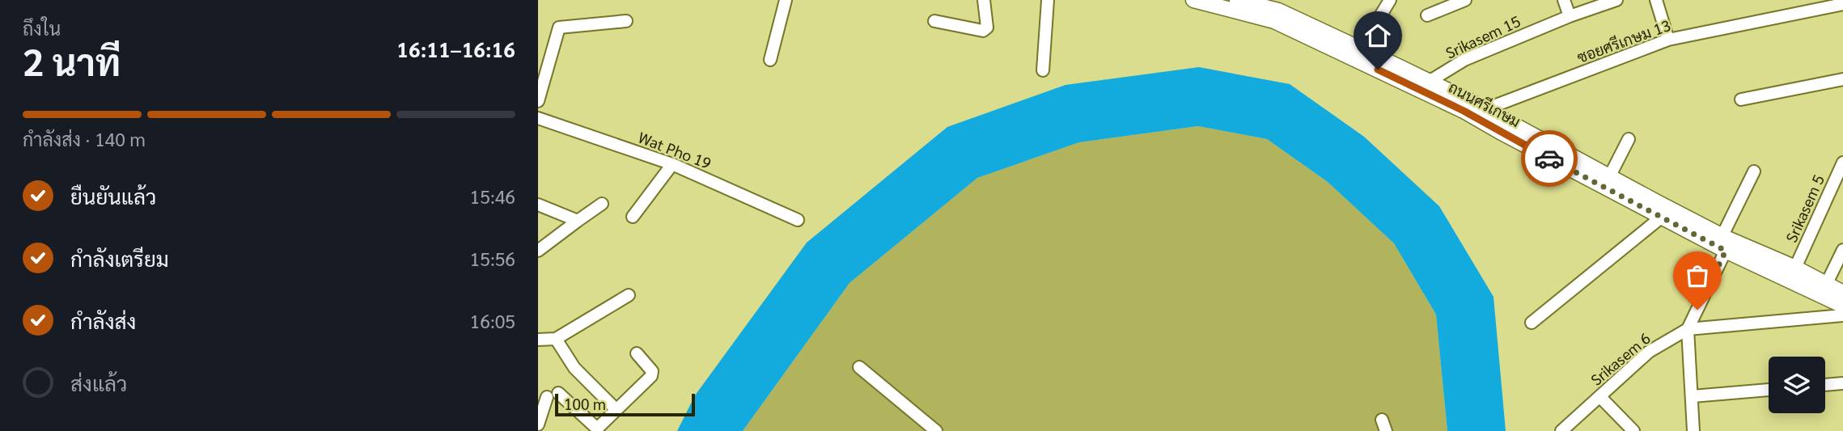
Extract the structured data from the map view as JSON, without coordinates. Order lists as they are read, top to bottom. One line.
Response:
{"streets":{"main road":["ถนนศรีเกษม"],"street":["Srikasem 15","ซอยศรีเกษม 13","Wat Pho 19","Srikasem 5","Srikasem 6"]},"crossings":[["Srikasem 15","ถนนศรีเกษม"],["ซอยศรีเกษม 13","ถนนศรีเกษม"],["ถนนศรีเกษม","Srikasem 5"]],"scale_bar":"100 m","page":{"heading":["2 นาที","ถึงใน","16:11–16:16"],"bar":"กำลังส่ง · 140 m","list":[["ยืนยันแล้ว","15:46"],["กำลังเตรียม","15:56"],["กำลังส่ง","16:05"],"ส่งแล้ว"],"scale":"100 m"}}
